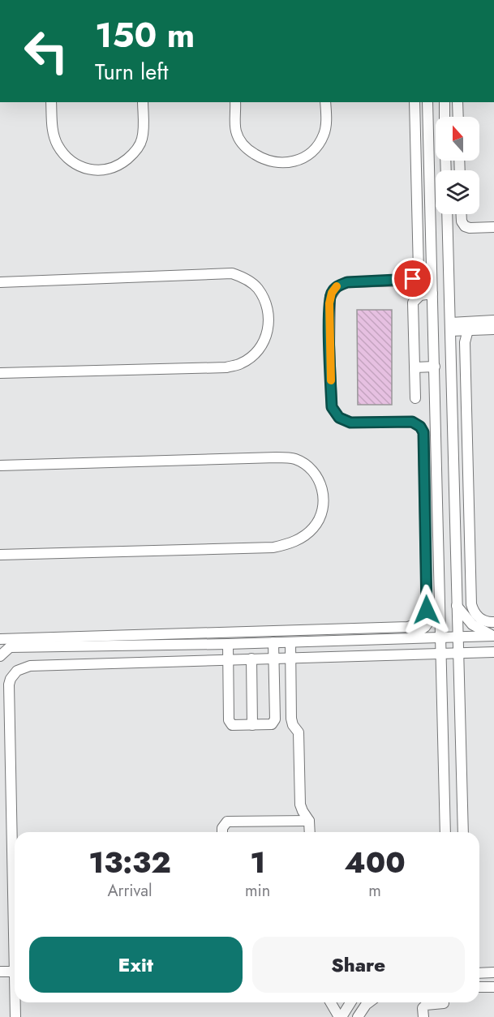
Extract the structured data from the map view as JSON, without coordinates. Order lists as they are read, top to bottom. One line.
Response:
{"north":"top","page":{"turn":["150 m","Turn left"],"eta":["13:32","Arrival","1","min","400","m"],"buttons":["Exit","Share"]}}
